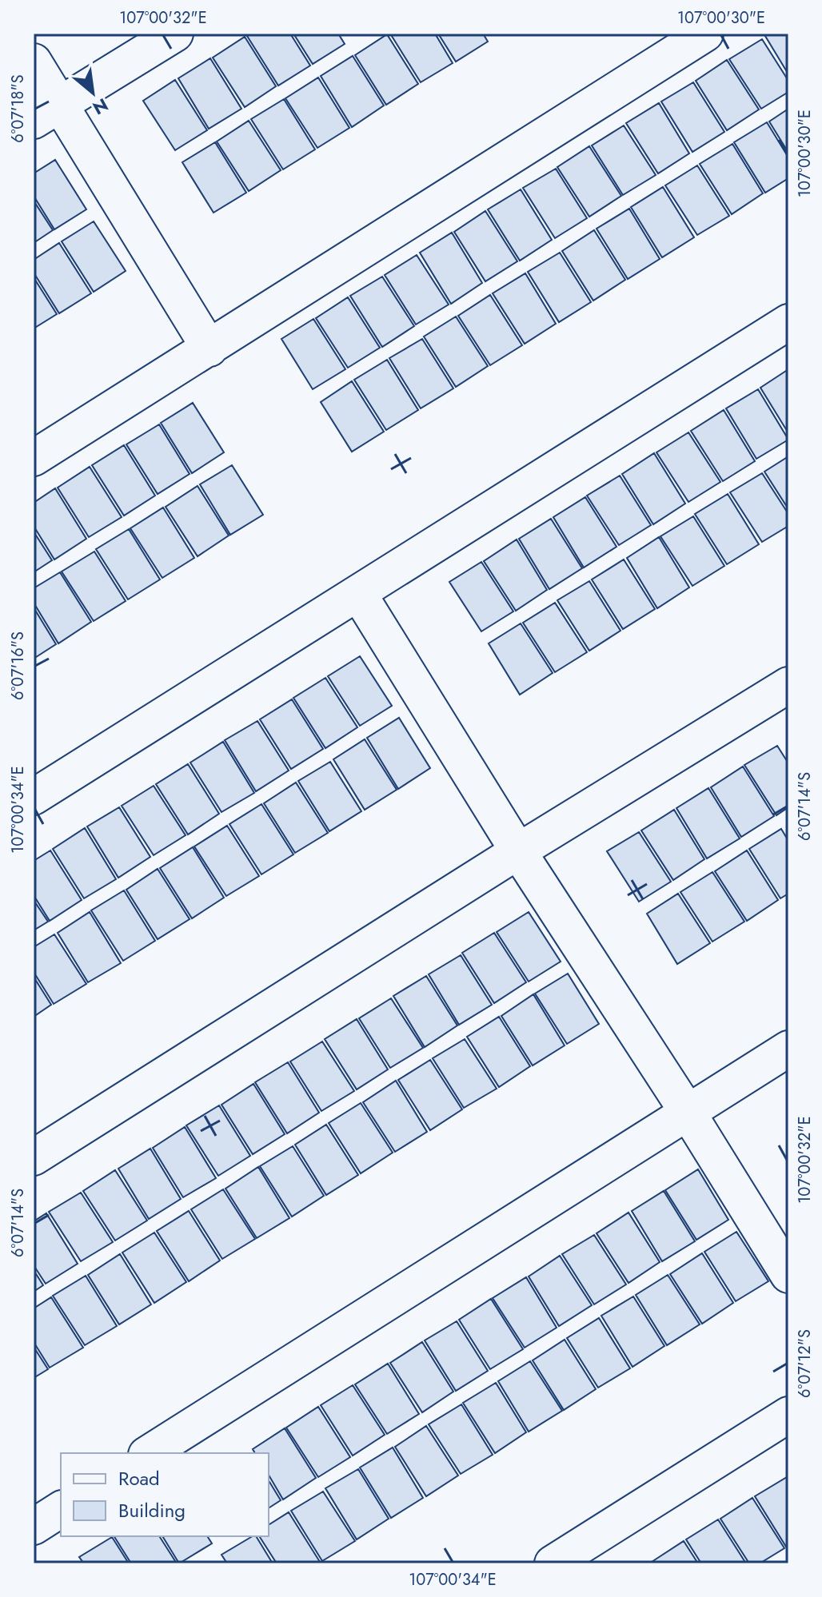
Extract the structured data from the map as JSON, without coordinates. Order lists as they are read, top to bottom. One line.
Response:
{"legend":["Road","Building"],"north":"bottom right","coordinates":["107°00'32\"E","107°00'30\"E","6°07'18\"S","6°07'16\"S","6°07'14\"S","107°00'34\"E","6°07'12\"S"]}
